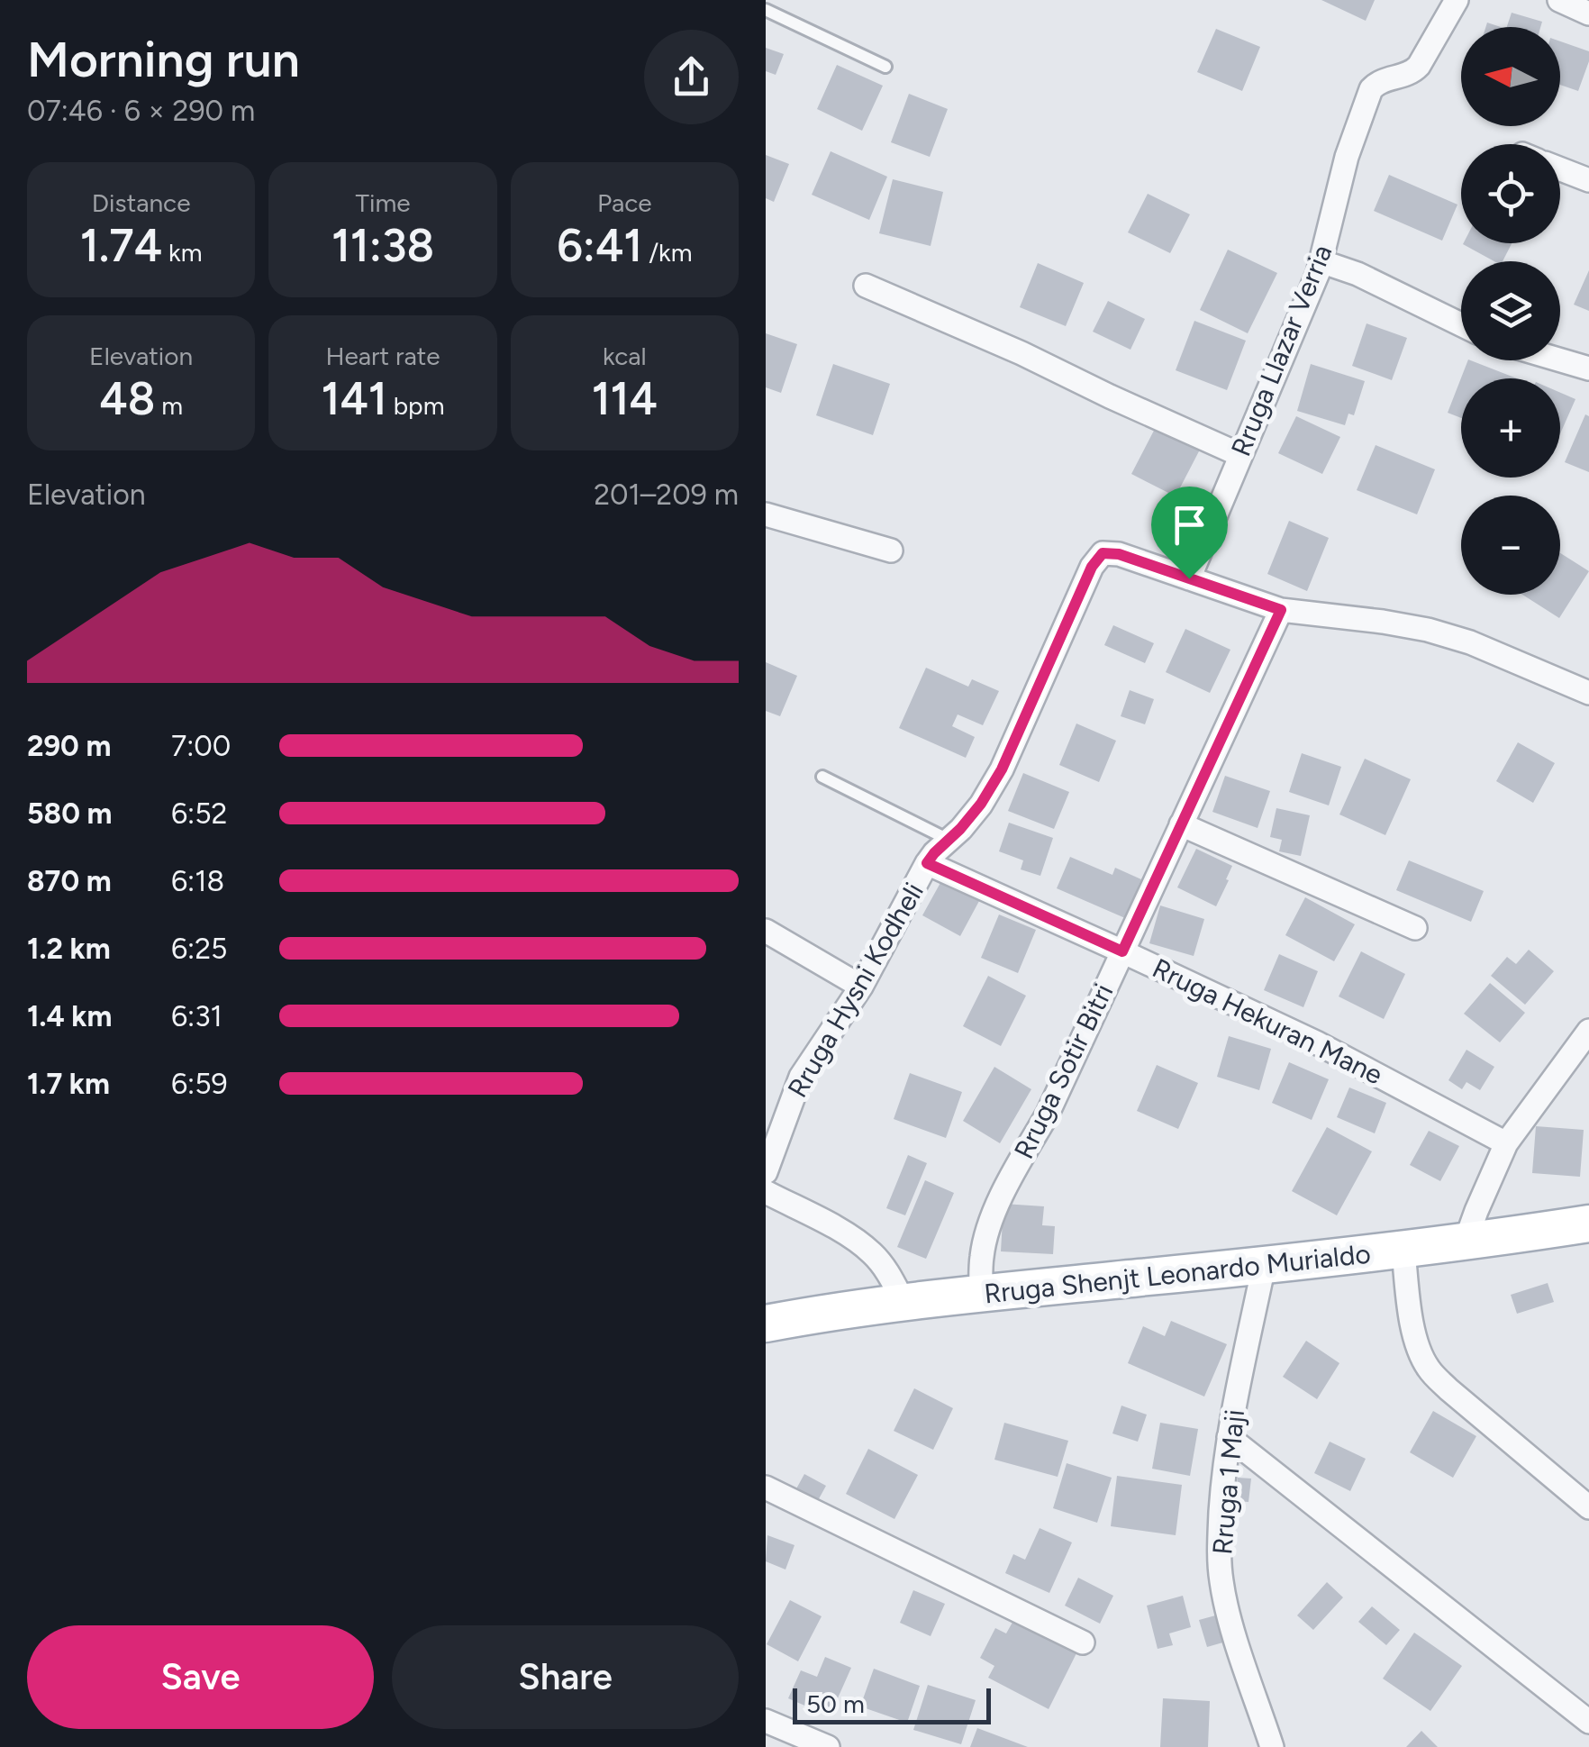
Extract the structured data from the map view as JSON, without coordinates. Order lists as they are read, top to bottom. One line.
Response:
{"streets":{"main road":["Rruga Shenjt Leonardo Murialdo"],"street":["Rruga Llazar Verria","Rruga Hysni Kodheli","Rruga Hekuran Mane","Rruga Sotir Bitri","Rruga 1 Maji"]},"crossings":[["Rruga Llazar Verria","Rruga Hysni Kodheli"],["Rruga Hysni Kodheli","Rruga Hekuran Mane"],["Rruga Hysni Kodheli","Rruga Sotir Bitri"],["Rruga Hekuran Mane","Rruga Sotir Bitri"],["Rruga Sotir Bitri","Rruga Shenjt Leonardo Murialdo"],["Rruga Shenjt Leonardo Murialdo","Rruga 1 Maji"]],"scale_bar":"50 m","north":"left","page":{"heading":["Morning run","07:46 · 6 × 290 m"],"map_buttons":["+","−"],"stats":[["Distance","1.74 km"],["Time","11:38"],["Pace","6:41 /km"],["Elevation","48 m"],["Heart rate","141 bpm"],["kcal","114"]],"chart":["Elevation","201–209 m"],"list":[{"name":"290 m","note":"7:00"},{"name":"580 m","note":"6:52"},{"name":"870 m","note":"6:18"},{"name":"1.2 km","note":"6:25"},{"name":"1.4 km","note":"6:31"},{"name":"1.7 km","note":"6:59"}],"buttons":["Save","Share"],"scale":"50 m"}}
